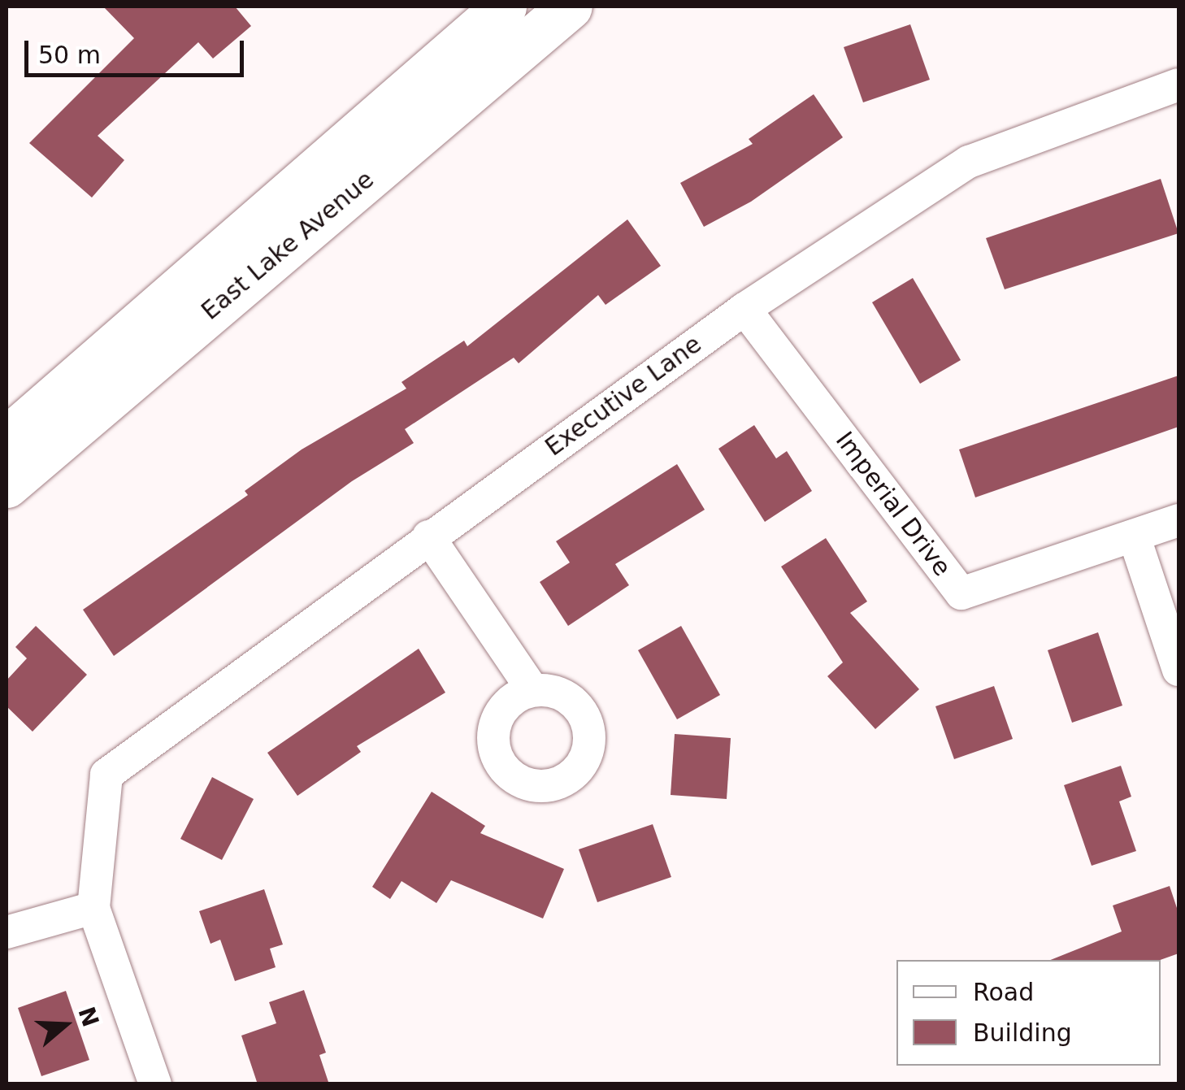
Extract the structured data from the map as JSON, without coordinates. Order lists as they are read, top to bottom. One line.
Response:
{"streets":{"main road":["East Lake Avenue"],"street":["Executive Lane","Imperial Drive"]},"crossings":[["Executive Lane","Imperial Drive"]],"legend":["Road","Building"],"scale_bar":"50 m","north":"right"}
